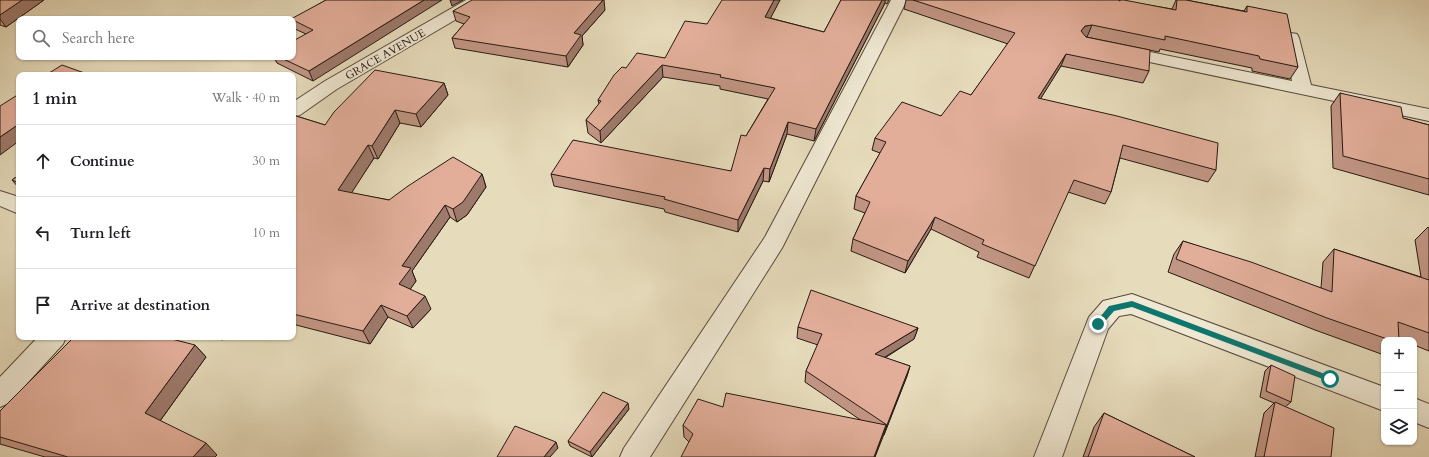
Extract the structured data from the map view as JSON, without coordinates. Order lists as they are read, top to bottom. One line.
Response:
{"streets":{"street":["GRACE AVENUE"]},"page":{"search":"Search here","heading":["1 min","Walk · 40 m"],"list":[["Continue","30 m"],["Turn left","10 m"],"Arrive at destination"],"map_buttons":["+","−"]}}
